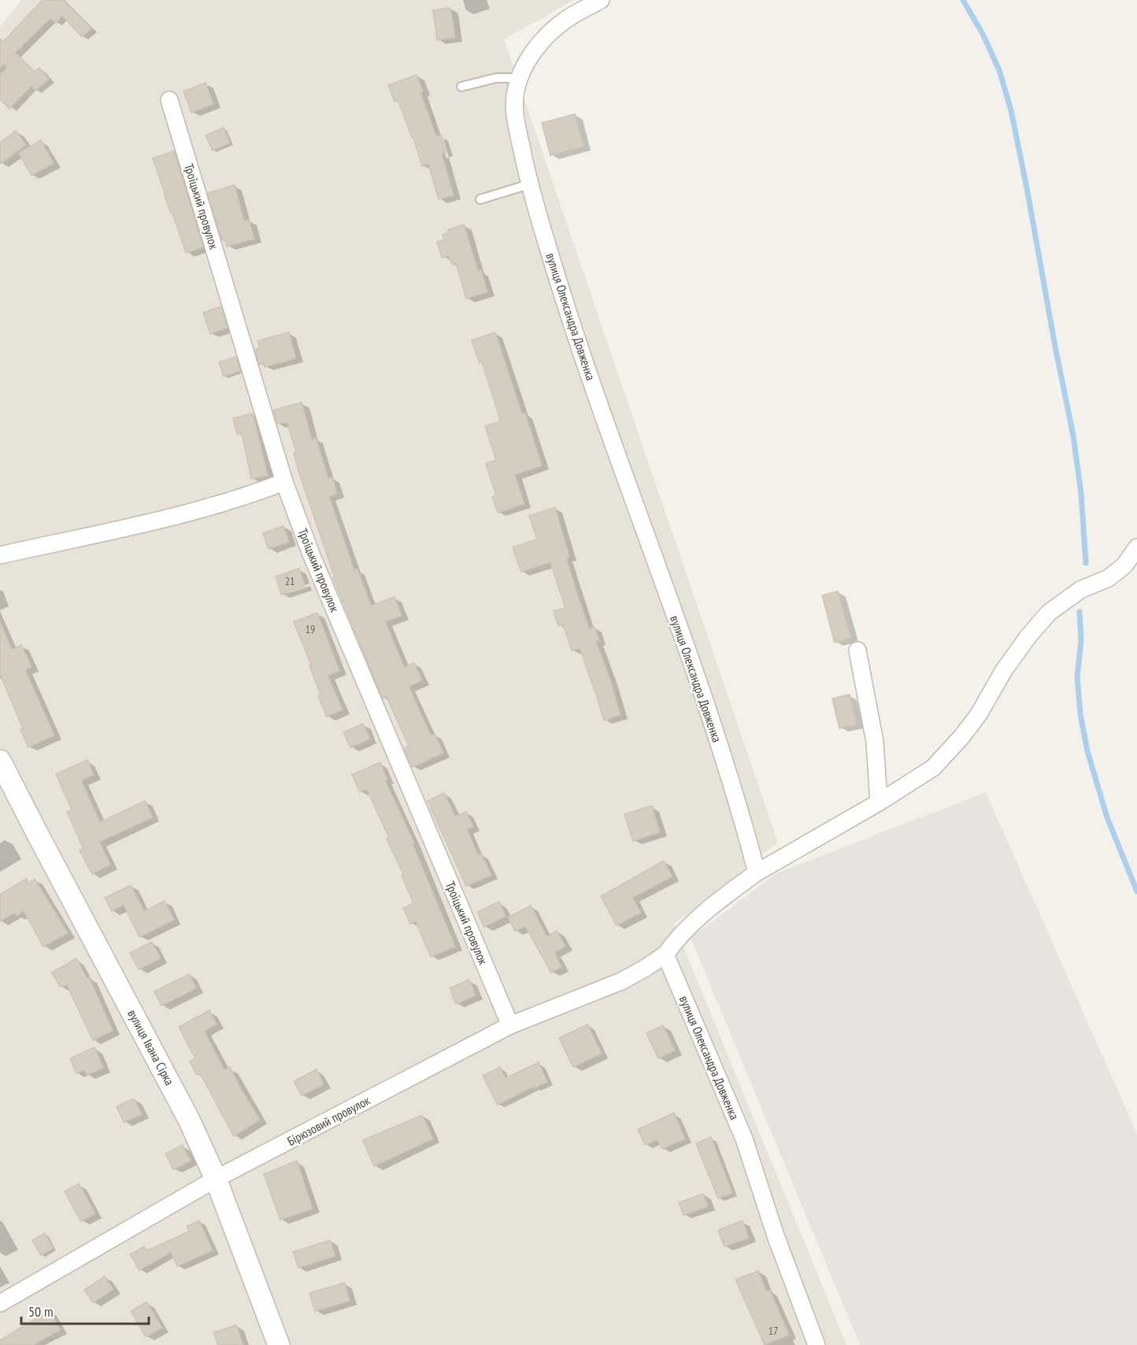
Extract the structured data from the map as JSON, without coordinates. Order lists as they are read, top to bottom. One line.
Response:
{"streets":{"street":["Троїцький провулок","вулиця Олександра Довженка","вулиця Івана Сірка","Бірюзовий провулок"]},"crossings":[["Троїцький провулок","Бірюзовий провулок"],["вулиця Олександра Довженка","Бірюзовий провулок"],["вулиця Івана Сірка","Бірюзовий провулок"]],"house_numbers":["21","19","17"],"scale_bar":"50 m"}
